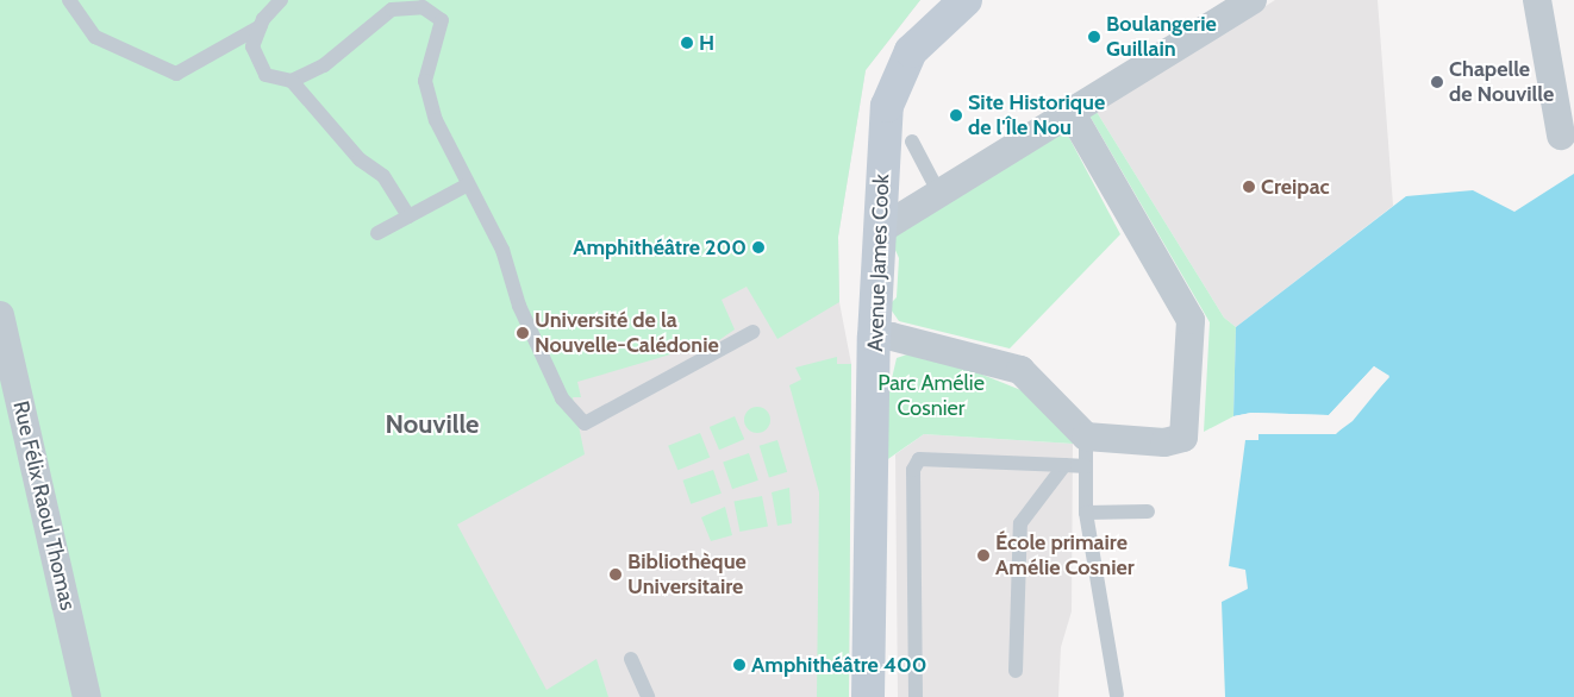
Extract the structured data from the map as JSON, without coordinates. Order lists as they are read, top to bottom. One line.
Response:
{"streets":{"main road":["Avenue James Cook"],"street":["Rue Félix Raoul Thomas"]},"districts":["Nouville"],"parks":["Parc Amélie Cosnier"],"places":["Boulangerie Guillain","H","Chapelle de Nouville","Site Historique de l'Île Nou","Creipac","Amphithéâtre 200","Université de la Nouvelle-Calédonie","École primaire Amélie Cosnier","Bibliothèque Universitaire","Amphithéâtre 400"]}
